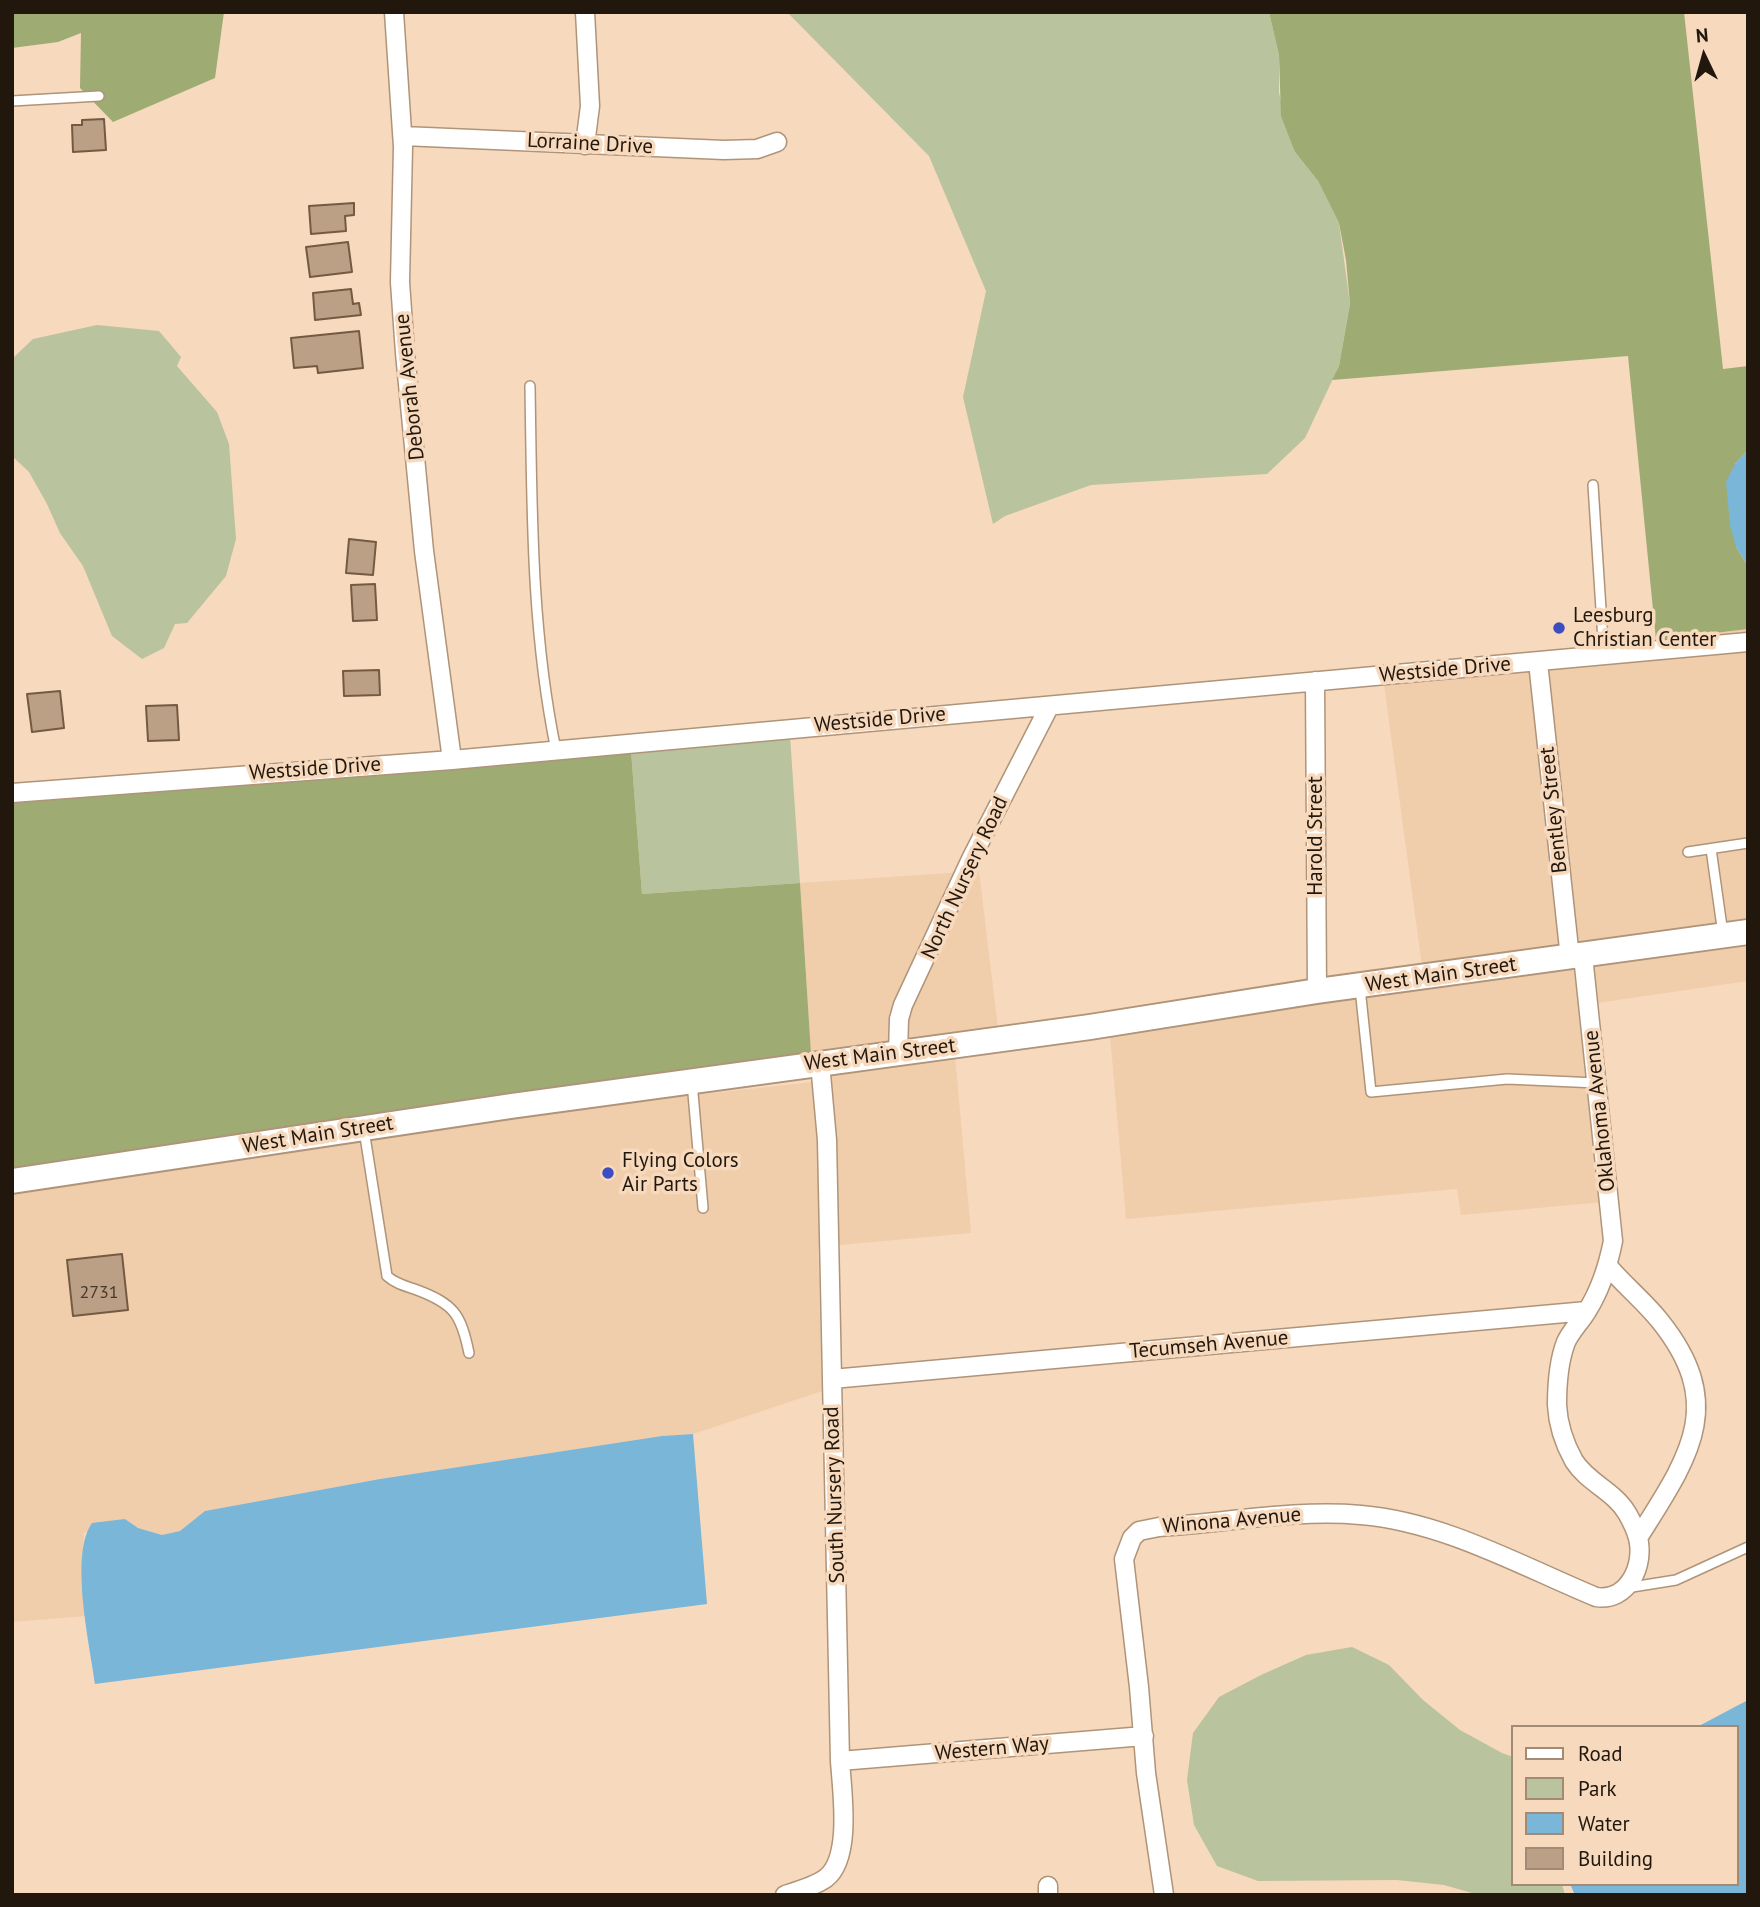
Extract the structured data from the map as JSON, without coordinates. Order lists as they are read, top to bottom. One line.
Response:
{"streets":{"main road":["West Main Street"],"street":["Lorraine Drive","Deborah Avenue","Westside Drive","Bentley Street","Harold Street","North Nursery Road","Oklahoma Avenue","Tecumseh Avenue","South Nursery Road","Winona Avenue","Western Way"]},"crossings":[["Lorraine Drive","Deborah Avenue"],["Deborah Avenue","Westside Drive"],["Westside Drive","Bentley Street"],["Westside Drive","Harold Street"],["Westside Drive","North Nursery Road"],["Bentley Street","West Main Street"],["Bentley Street","Oklahoma Avenue"],["Harold Street","West Main Street"],["North Nursery Road","West Main Street"],["West Main Street","Oklahoma Avenue"],["West Main Street","South Nursery Road"],["Oklahoma Avenue","Tecumseh Avenue"],["Tecumseh Avenue","South Nursery Road"],["South Nursery Road","Western Way"],["Winona Avenue","Western Way"]],"places":["Leesburg Christian Center","Flying Colors Air Parts"],"house_numbers":["2731"],"legend":["Road","Park","Water","Building"],"north":"top"}
